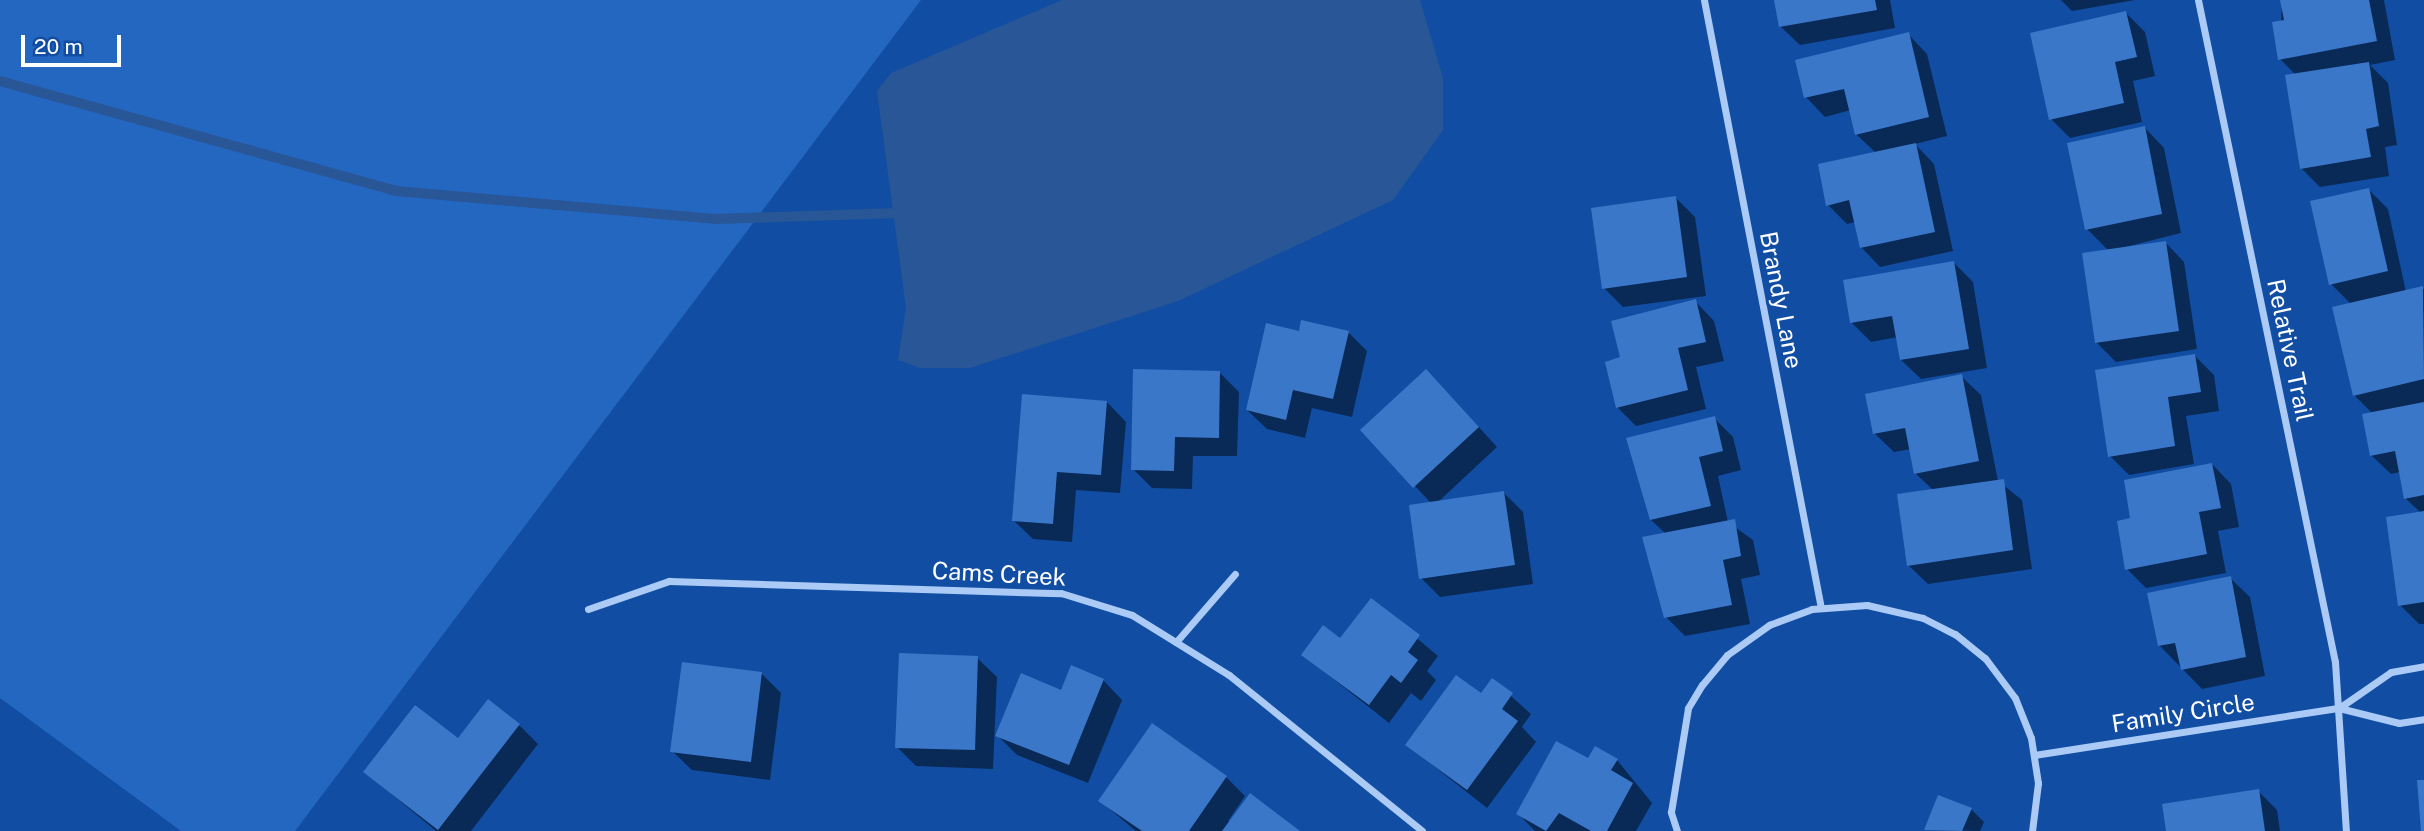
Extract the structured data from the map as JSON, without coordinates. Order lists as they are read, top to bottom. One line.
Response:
{"streets":{"street":["Brandy Lane","Relative Trail","Cams Creek","Family Circle"]},"crossings":[["Relative Trail","Family Circle"]],"scale_bar":"20 m"}
